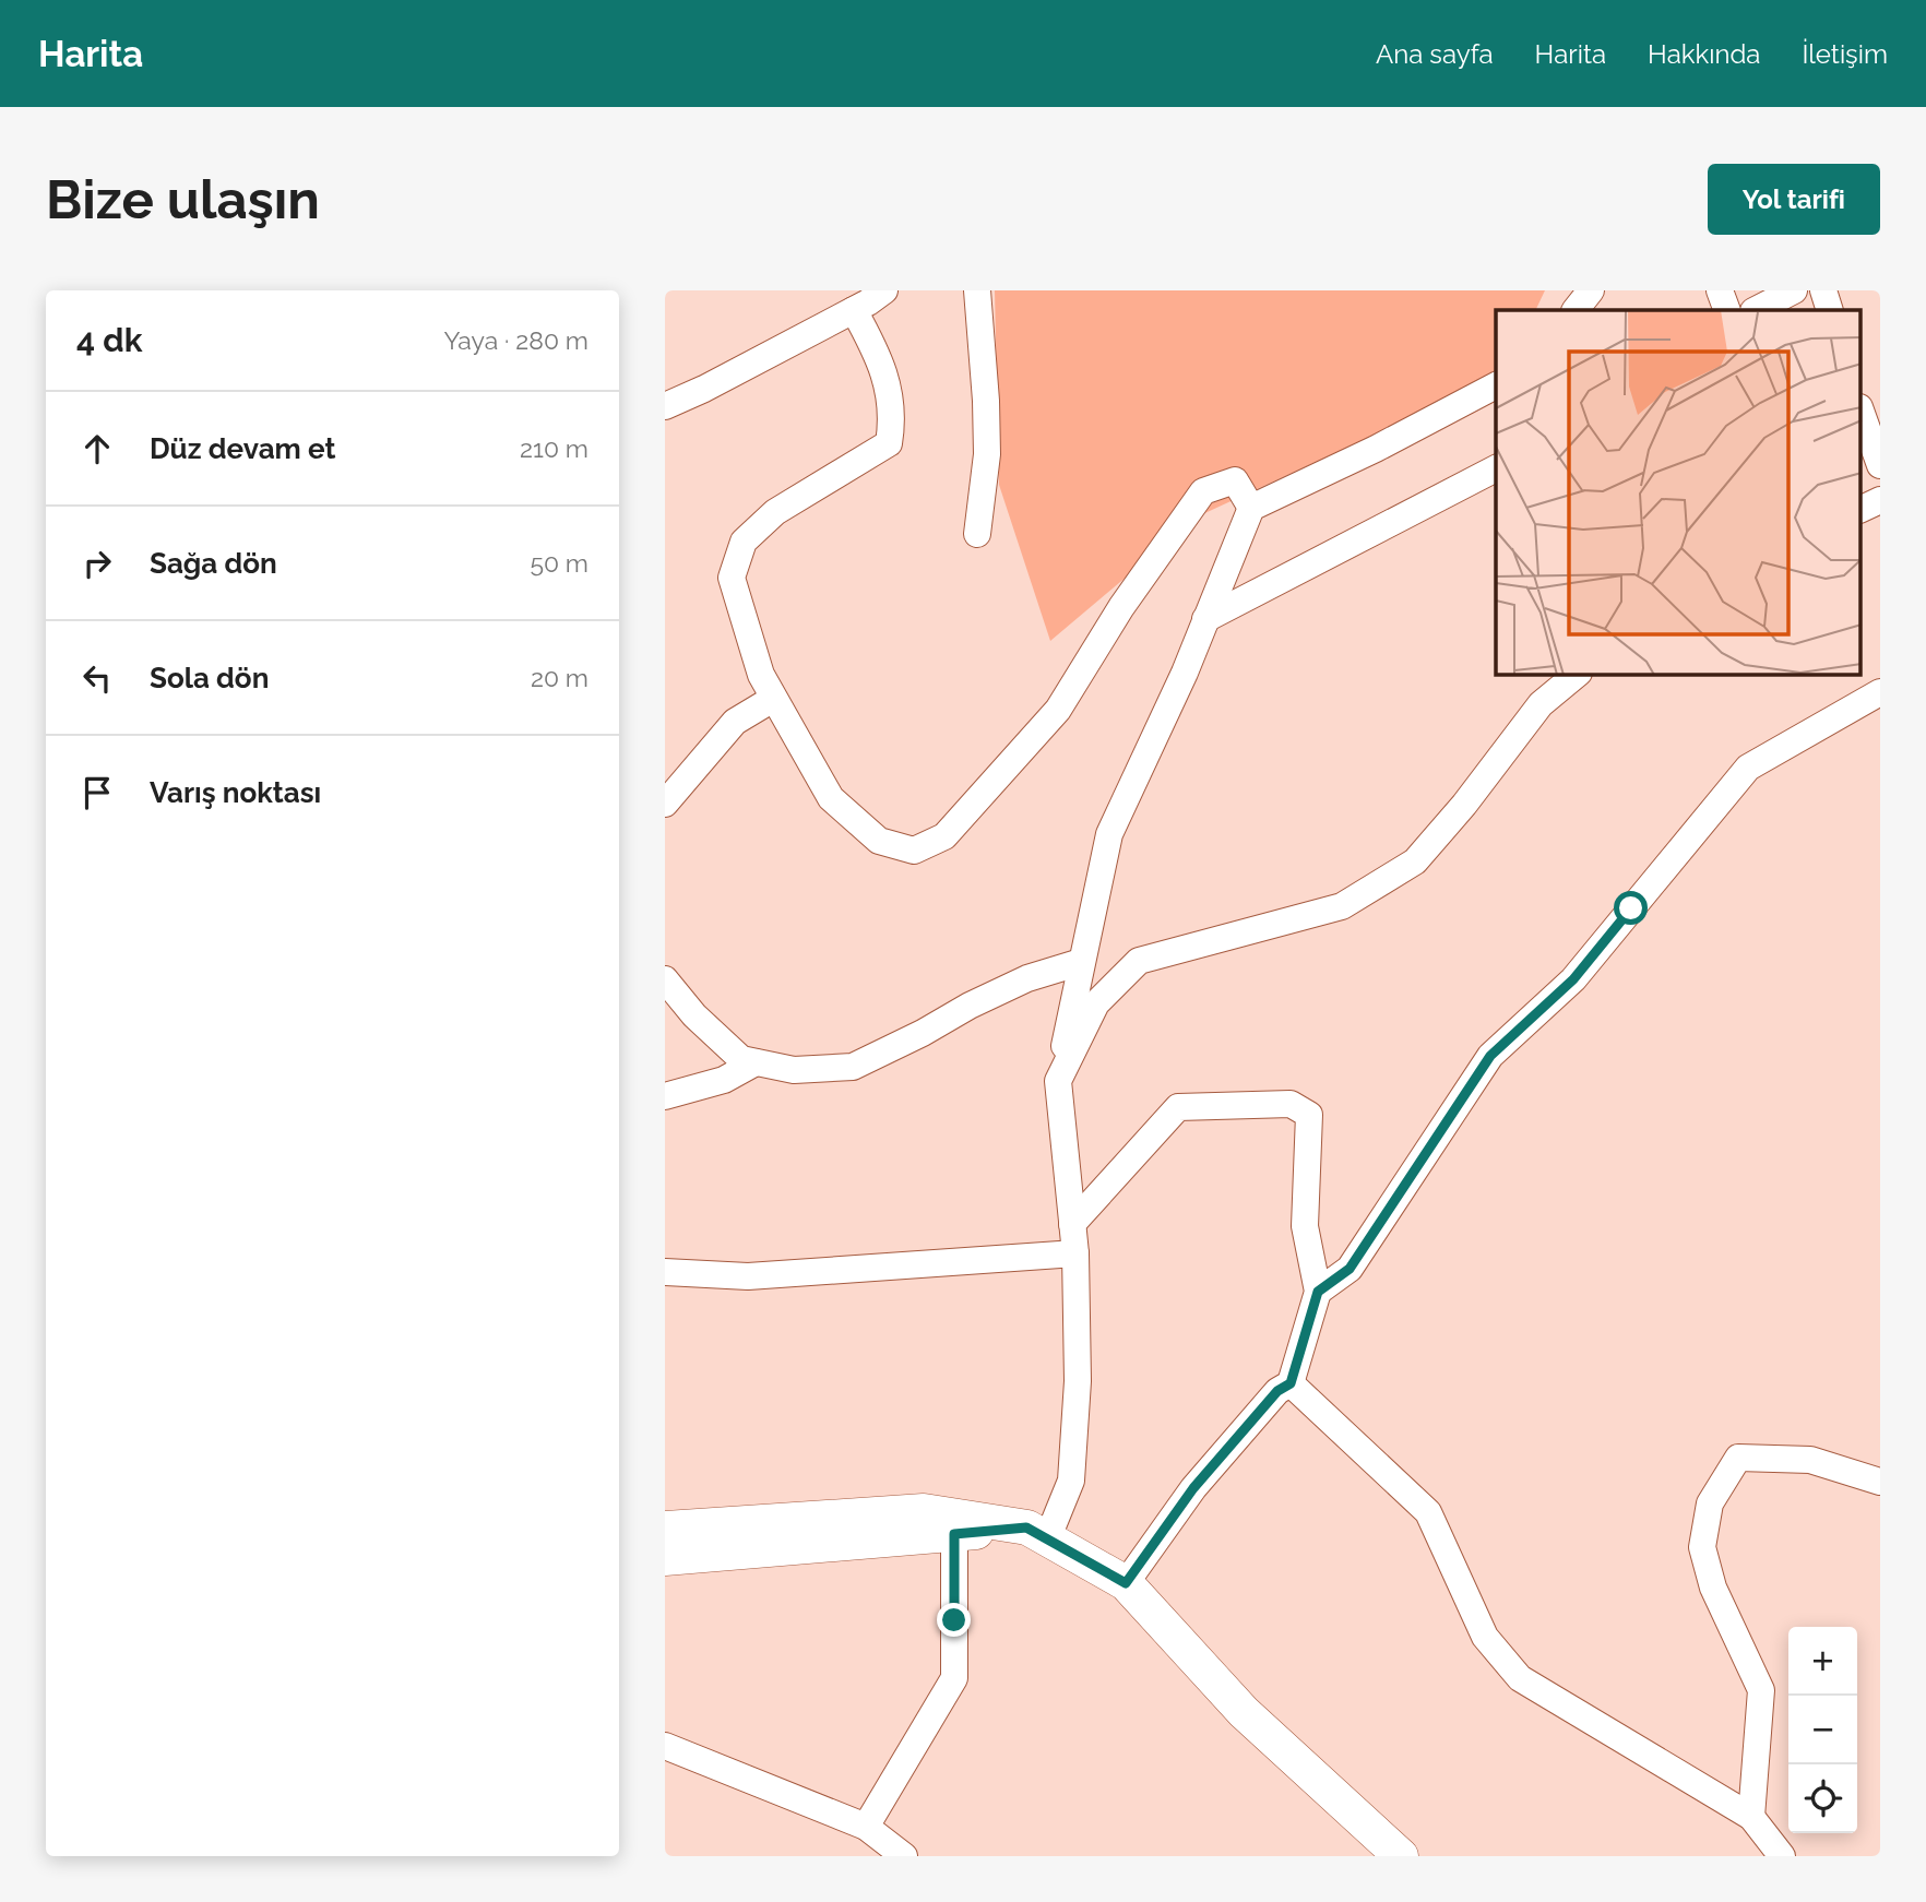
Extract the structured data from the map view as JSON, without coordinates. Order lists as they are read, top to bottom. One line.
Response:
{"page":{"header":"Harita","nav":["Ana sayfa","Harita","Hakkında","İletişim"],"buttons":"Yol tarifi","title":"Bize ulaşın","heading":["4 dk","Yaya · 280 m"],"list":[["Düz devam et","210 m"],["Sağa dön","50 m"],["Sola dön","20 m"],"Varış noktası"],"map_buttons":["+","−"]}}
